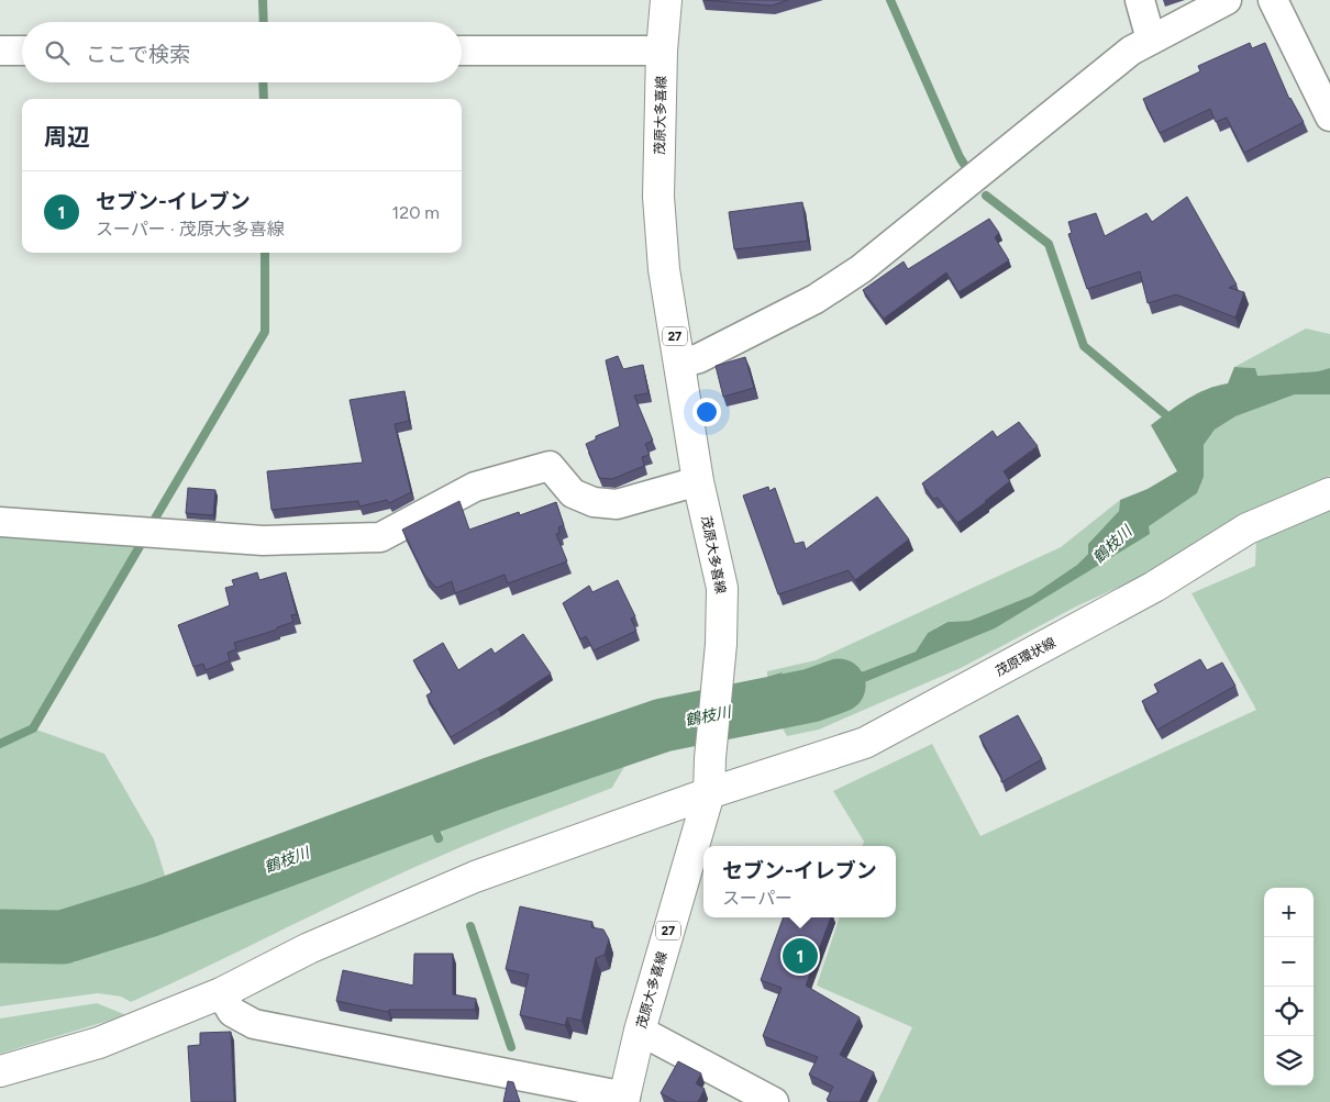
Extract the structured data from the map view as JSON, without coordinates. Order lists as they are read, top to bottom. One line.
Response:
{"streets":{"main road":["茂原大多喜線","27","茂原環状線"]},"crossings":[["茂原大多喜線","茂原環状線"]],"water":["鶴枝川"],"page":{"search":"ここで検索","heading":"周辺","list":[{"mark":"1","name":"セブン-イレブン","note":"スーパー · 茂原大多喜線","value":"120 m"}],"popup":["セブン-イレブン","スーパー"],"map_buttons":["+","−"],"pins":"1"}}
